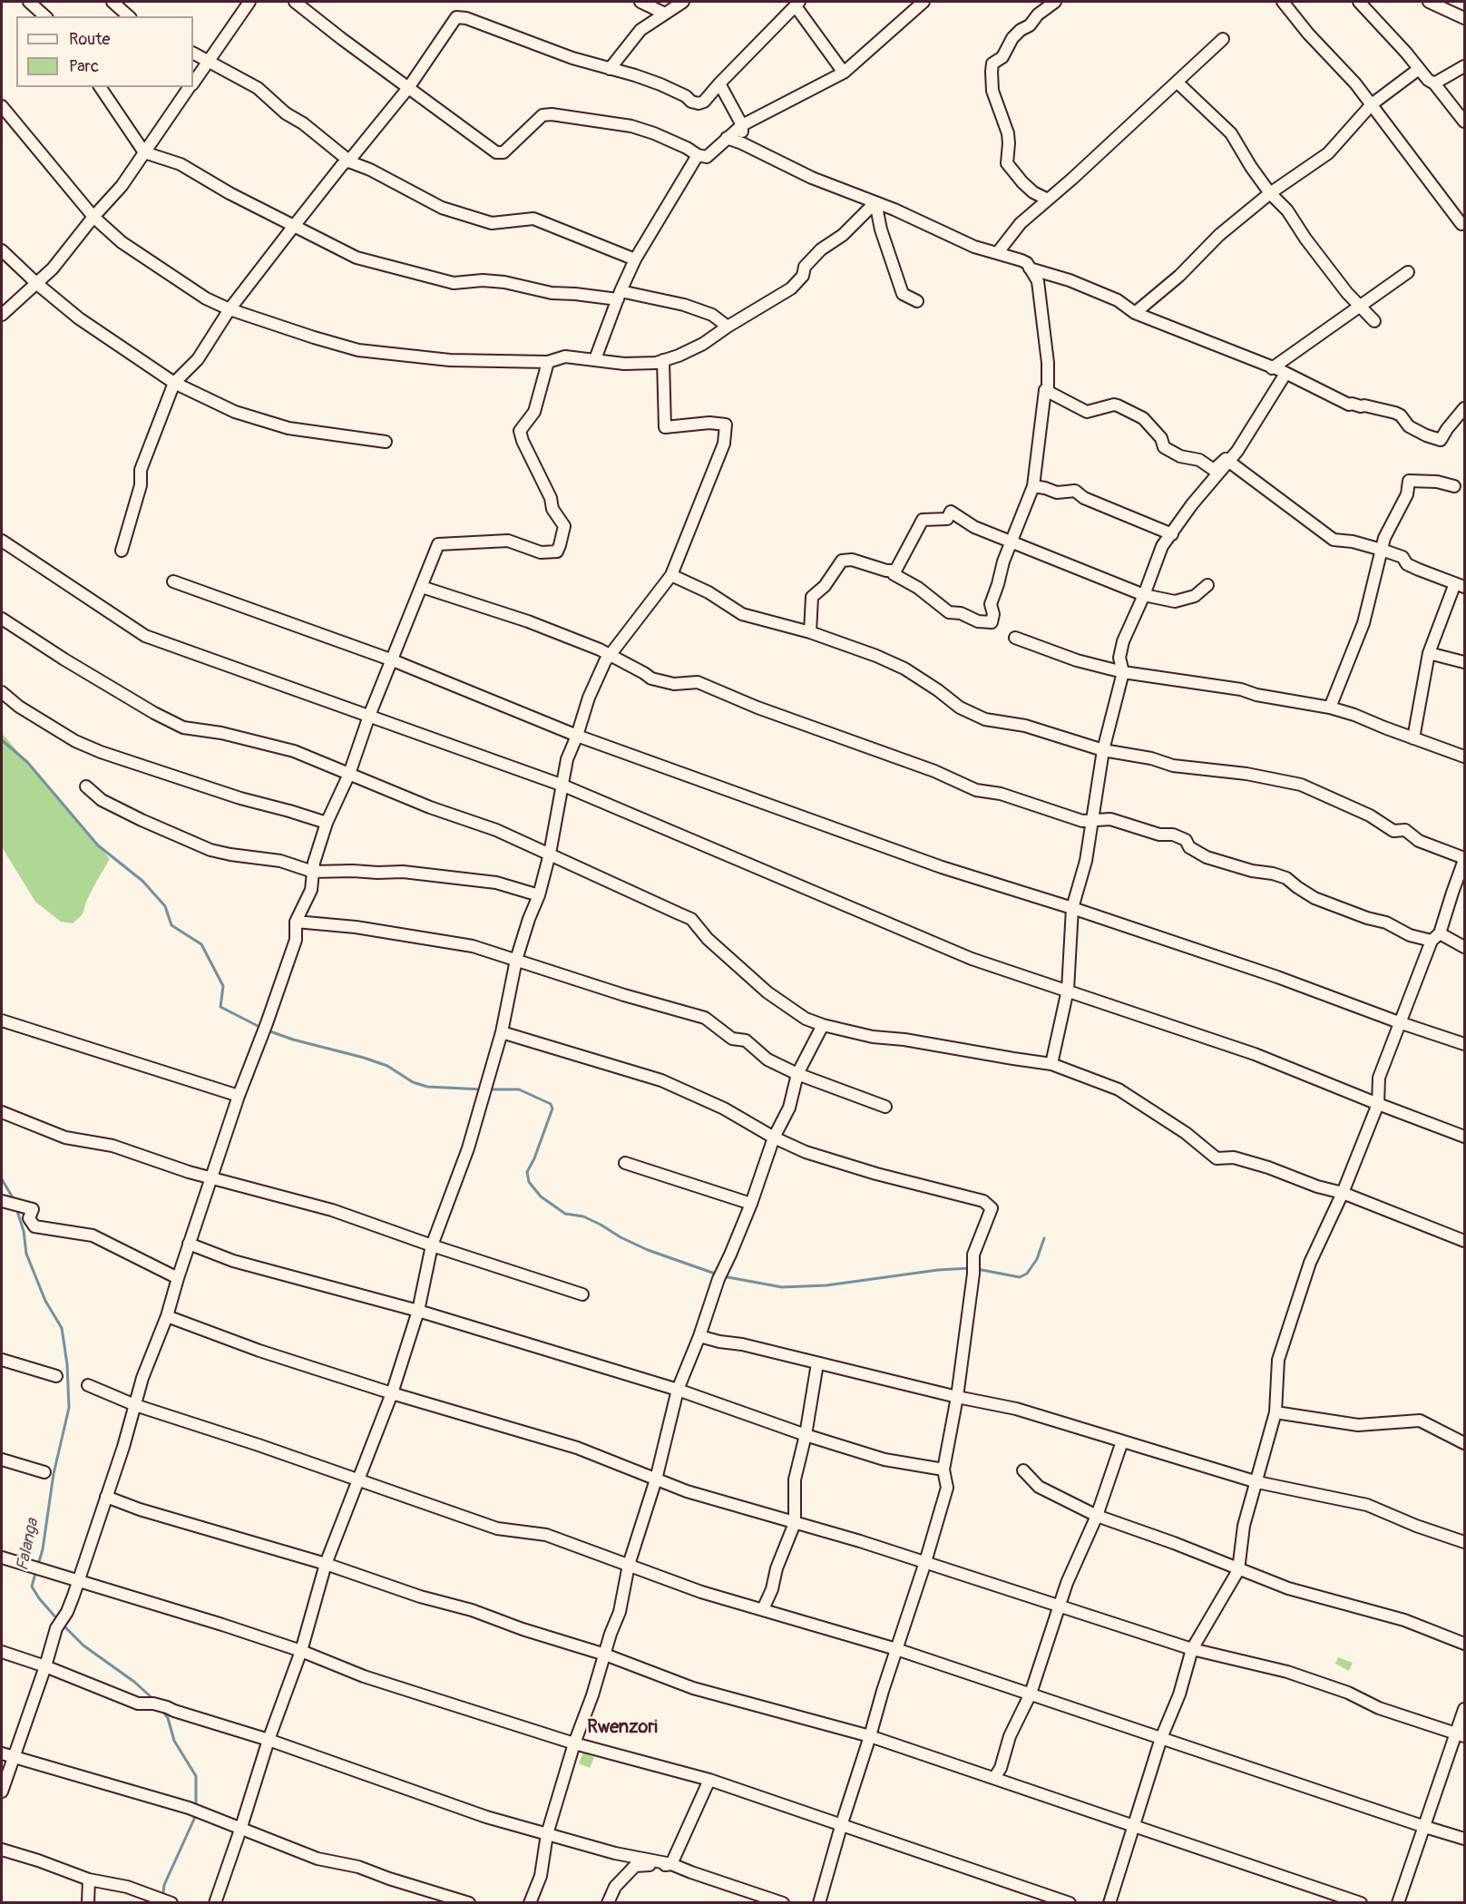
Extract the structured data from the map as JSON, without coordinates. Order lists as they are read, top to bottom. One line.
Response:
{"districts":["Rwenzori"],"water":["Falanga"],"legend":["Route","Parc"]}
